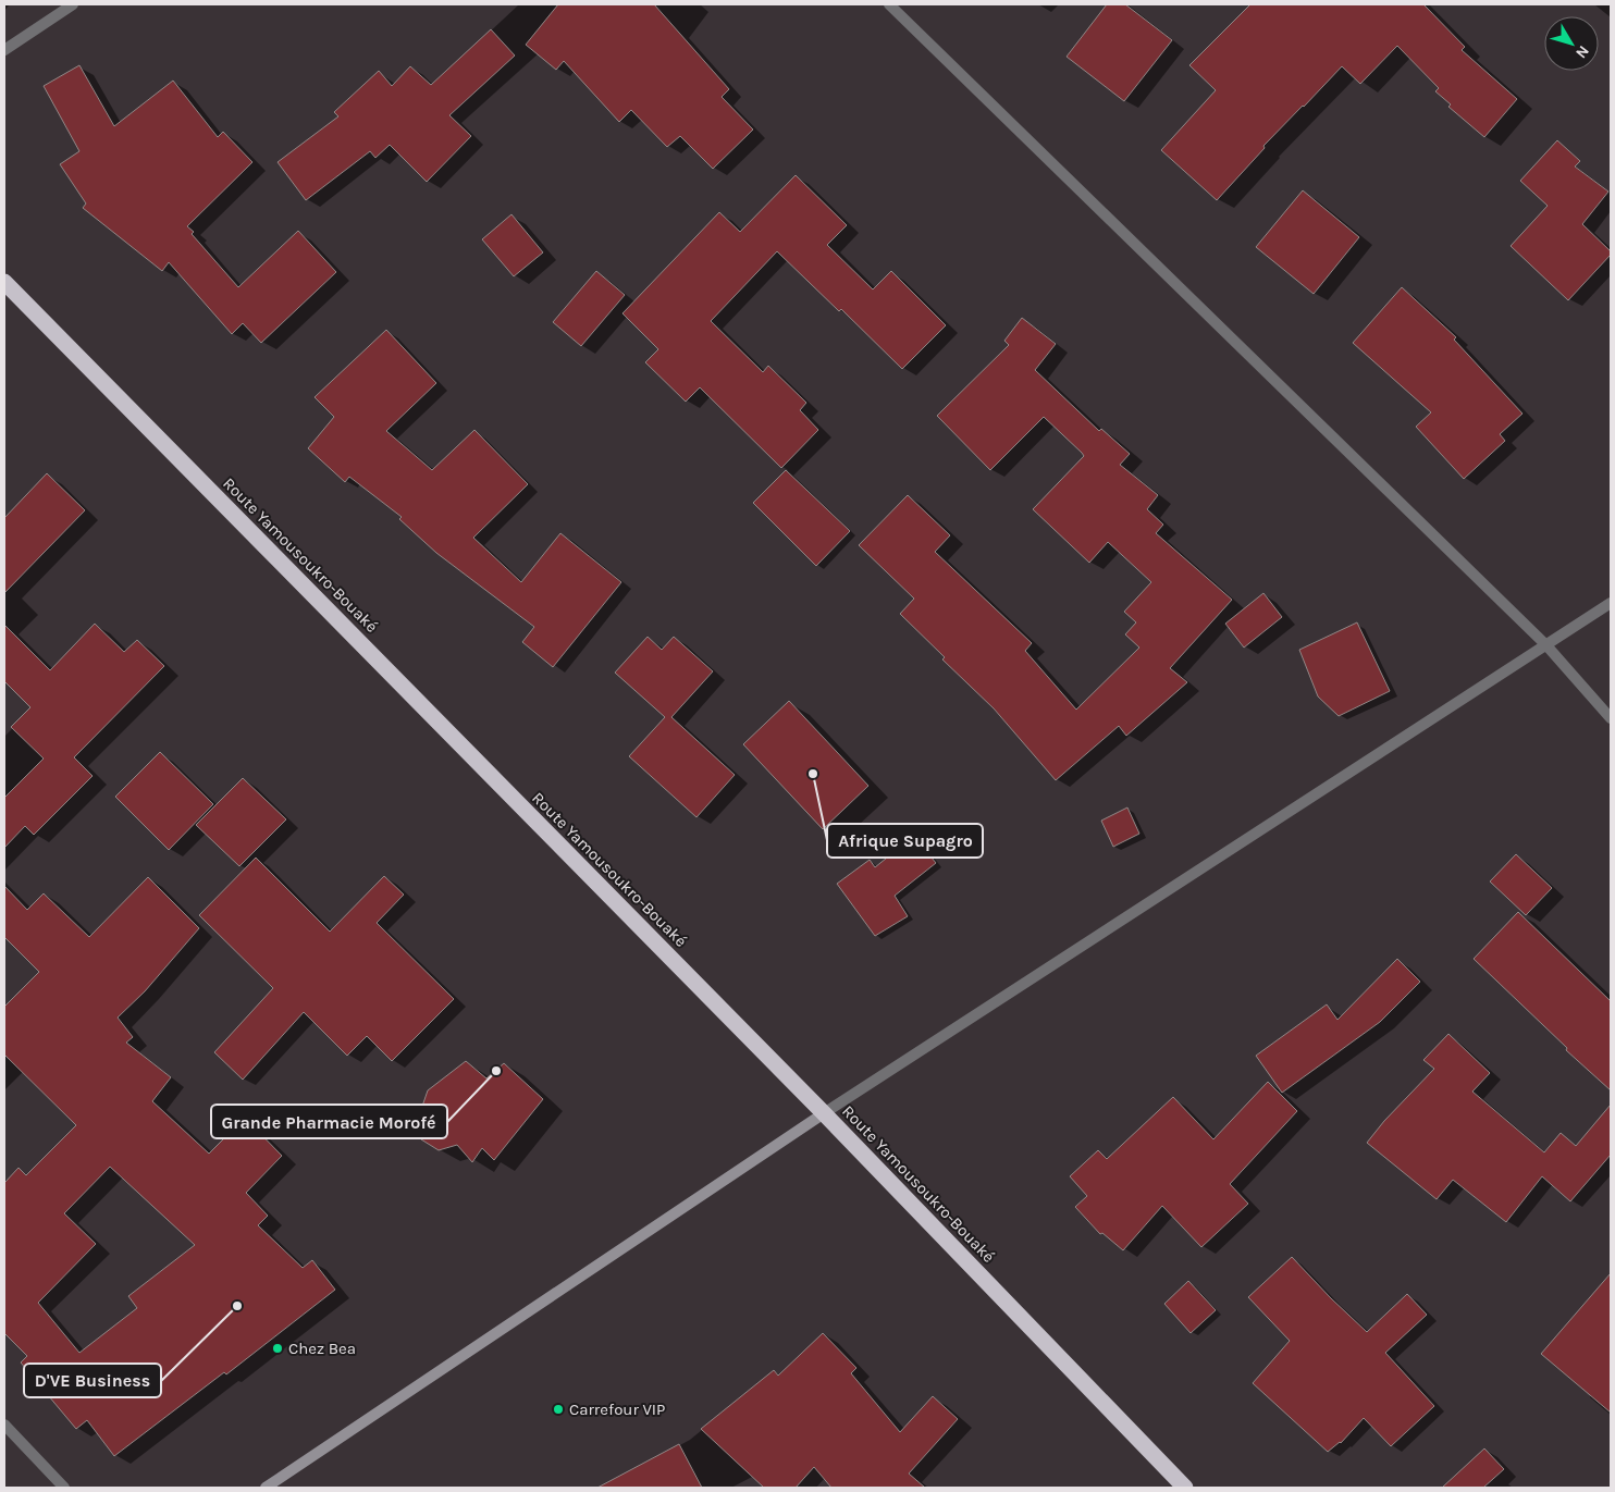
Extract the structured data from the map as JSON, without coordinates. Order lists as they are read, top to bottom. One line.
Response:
{"streets":{"highway":["Route Yamousoukro-Bouaké"]},"places":["Afrique Supagro","Grande Pharmacie Morofé","D'VE Business","Chez Bea","Carrefour VIP"],"north":"bottom right"}
